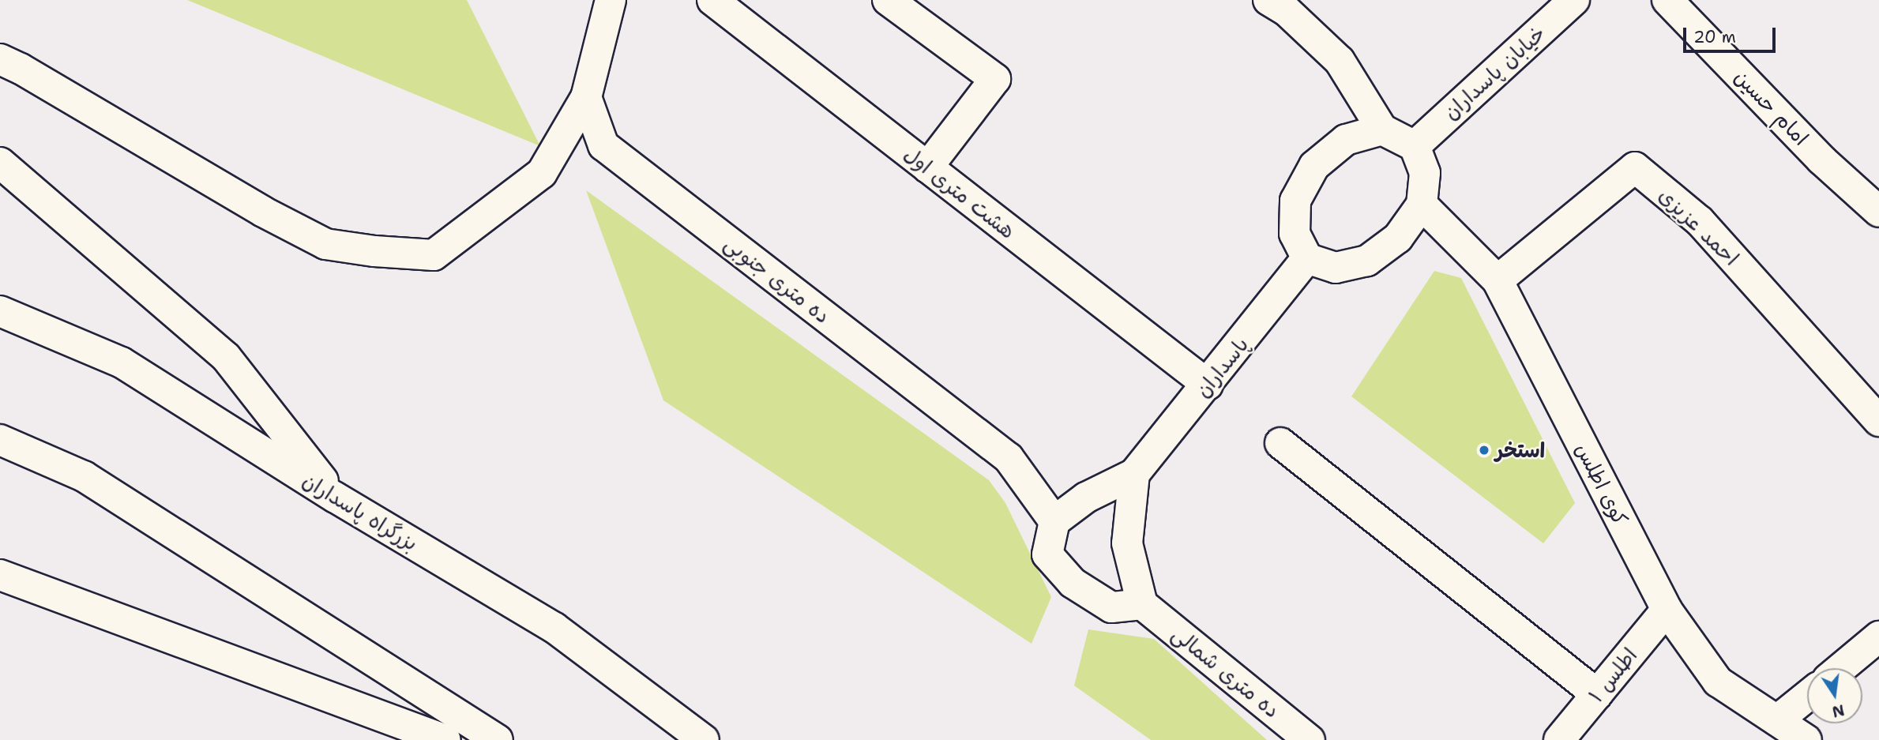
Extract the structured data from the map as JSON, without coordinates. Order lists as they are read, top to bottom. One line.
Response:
{"streets":{"main road":["خیابان پاسداران","امام حسین","هشت متری اول","احمد عزیزی","ده متری جنوبی","پاسداران","کوی اطلس","بزرگراه پاسداران","ده متری شمالی","اطلس ۱"]},"crossings":[["خیابان پاسداران","پاسداران"],["خیابان پاسداران","کوی اطلس"],["هشت متری اول","پاسداران"],["احمد عزیزی","کوی اطلس"],["ده متری جنوبی","پاسداران"],["پاسداران","کوی اطلس"],["کوی اطلس","اطلس ۱"]],"places":["استخر"],"scale_bar":"20 m","north":"bottom"}
